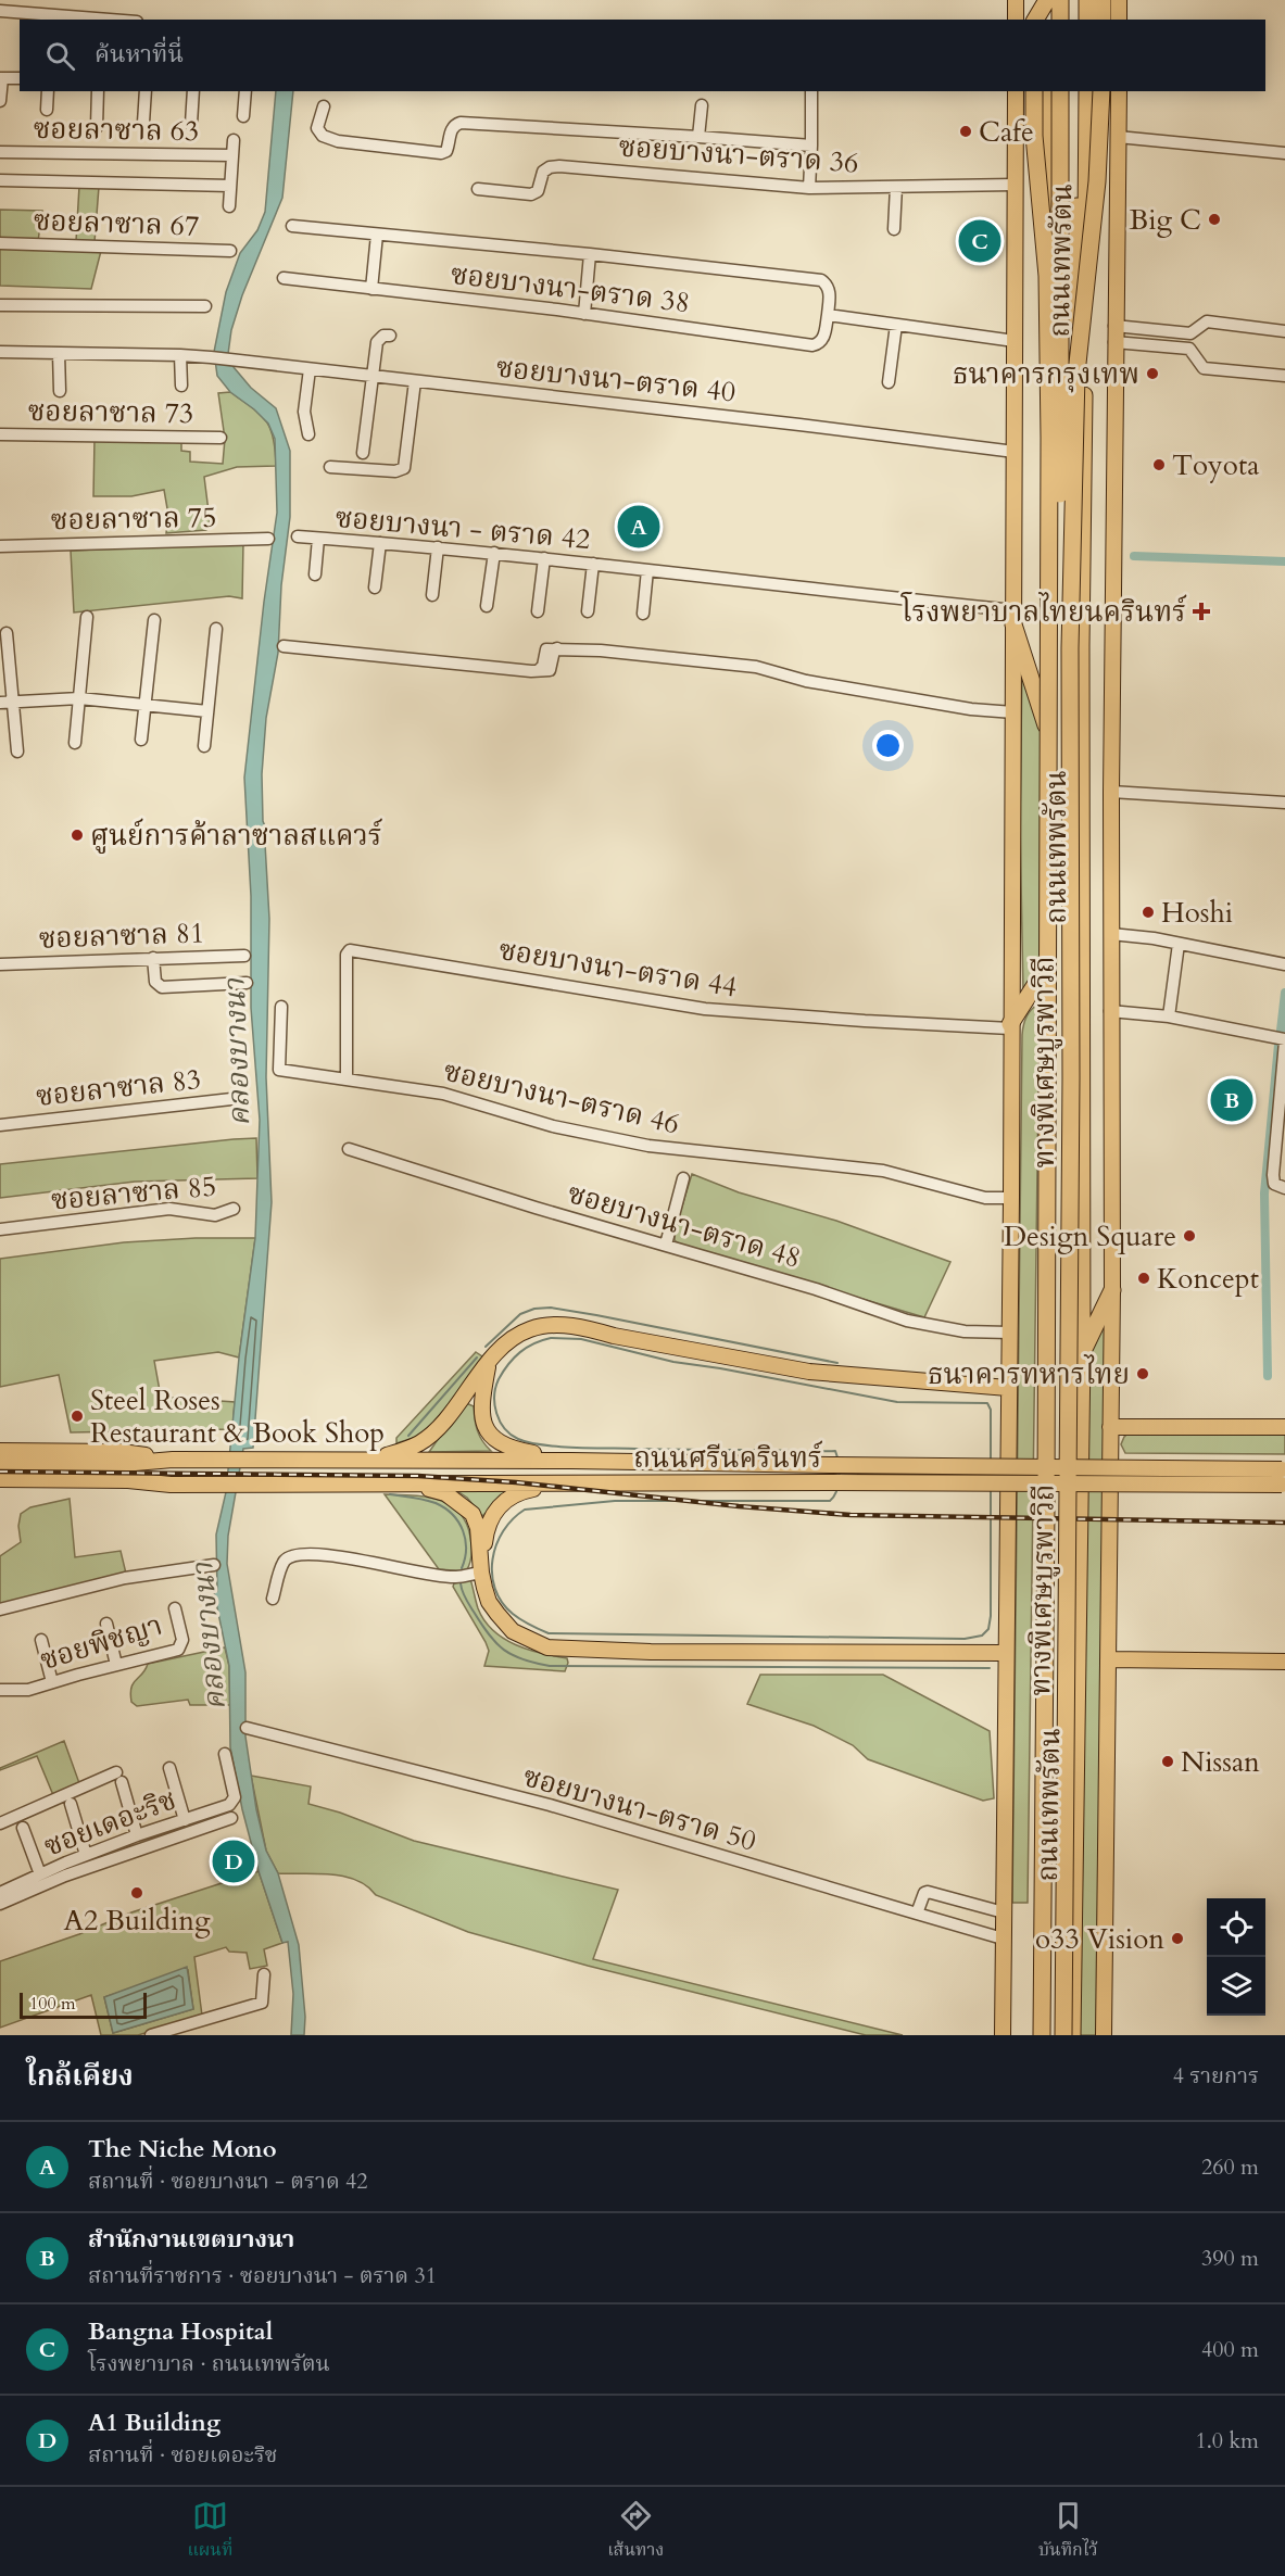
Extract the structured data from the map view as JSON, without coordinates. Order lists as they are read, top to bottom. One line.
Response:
{"streets":{"highway":["ถนนเทพรัตน","ทางพิเศษบูรพาวิถี"],"main road":["ถนนศรีนครินทร์"],"street":["ซอยลาซาล 63","ซอยบางนา-ตราด 36","ซอยลาซาล 67","ซอยบางนา-ตราด 38","ซอยบางนา-ตราด 40","ซอยลาซาล 73","ซอยลาซาล 75","ซอยบางนา - ตราด 42","ซอยลาซาล 81","ซอยบางนา-ตราด 44","ซอยลาซาล 83","ซอยบางนา-ตราด 46","ซอยลาซาล 85","ซอยบางนา-ตราด 48","ซอยพิชญา","ซอยบางนา-ตราด 50","ซอยเดอะริช"]},"crossings":[["ซอยบางนา-ตราด 36","ถนนเทพรัตน"],["ถนนเทพรัตน","ซอยบางนา-ตราด 40"],["ถนนเทพรัตน","ซอยบางนา - ตราด 42"],["ถนนเทพรัตน","ซอยบางนา-ตราด 44"],["ถนนเทพรัตน","ซอยบางนา-ตราด 46"],["ถนนเทพรัตน","ซอยบางนา-ตราด 48"],["ถนนเทพรัตน","ซอยบางนา-ตราด 50"],["ซอยบางนา-ตราด 44","ซอยบางนา-ตราด 46"]],"water":["คลองบางนา"],"places":{"other":["Cafe","Big C","ธนาคารกรุงเทพ","Toyota","ศูนย์การค้าลาซาลสแควร์","Hoshi","Design Square","Koncept","ธนาคารทหารไทย","Steel Roses Restaurant & Book Shop","Nissan","A2 Building","o33 Vision"],"health":["โรงพยาบาลไทยนครินทร์"]},"scale_bar":"100 m","page":{"search":"ค้นหาที่นี่","pins":["C","A","B","D"],"scale":"100 m","heading":["ใกล้เคียง","4 รายการ"],"list":[{"mark":"A","name":"The Niche Mono","note":"สถานที่ · ซอยบางนา - ตราด 42","value":"260 m"},{"mark":"B","name":"สำนักงานเขตบางนา","note":"สถานที่ราชการ · ซอยบางนา - ตราด 31","value":"390 m"},{"mark":"C","name":"Bangna Hospital","note":"โรงพยาบาล · ถนนเทพรัตน","value":"400 m"},{"mark":"D","name":"A1 Building","note":"สถานที่ · ซอยเดอะริช","value":"1.0 km"}],"nav":["แผนที่","เส้นทาง","บันทึกไว้"]}}
